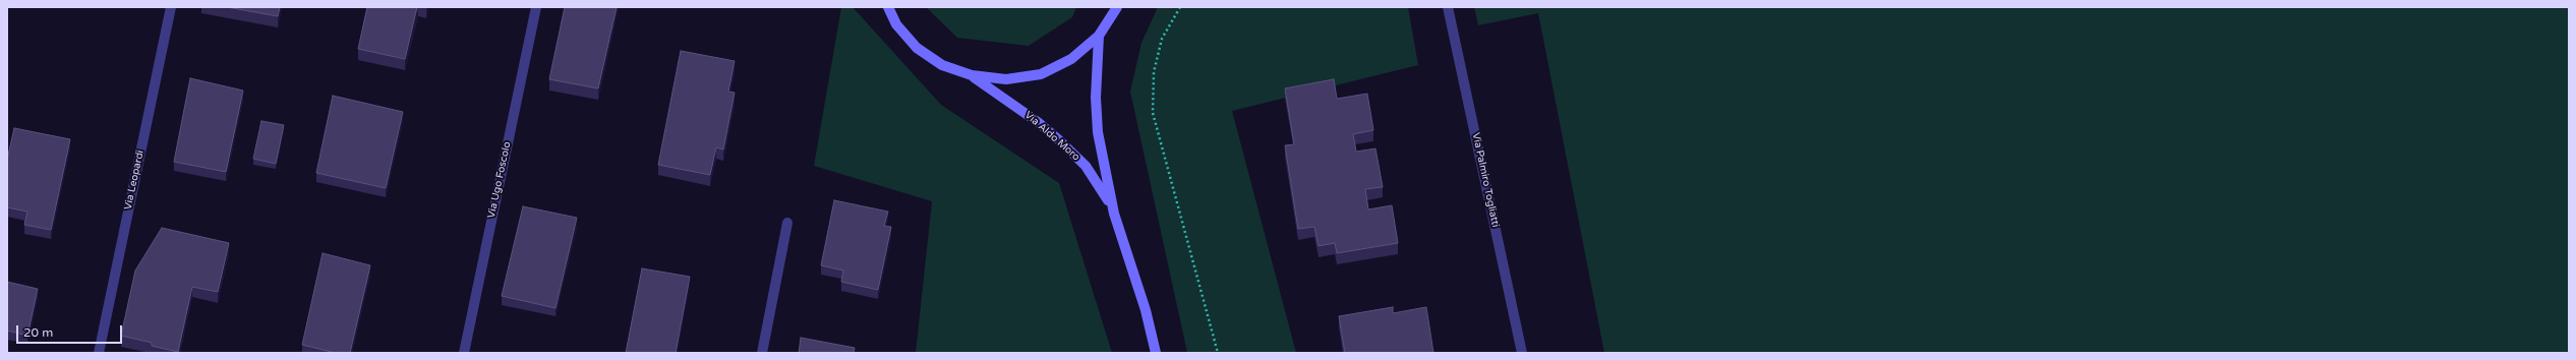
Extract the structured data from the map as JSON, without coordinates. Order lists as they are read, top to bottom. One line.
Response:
{"streets":{"main road":["Via Aldo Moro"],"street":["Via Leopardi","Via Ugo Foscolo","Via Palmiro Togliatti"]},"scale_bar":"20 m"}
